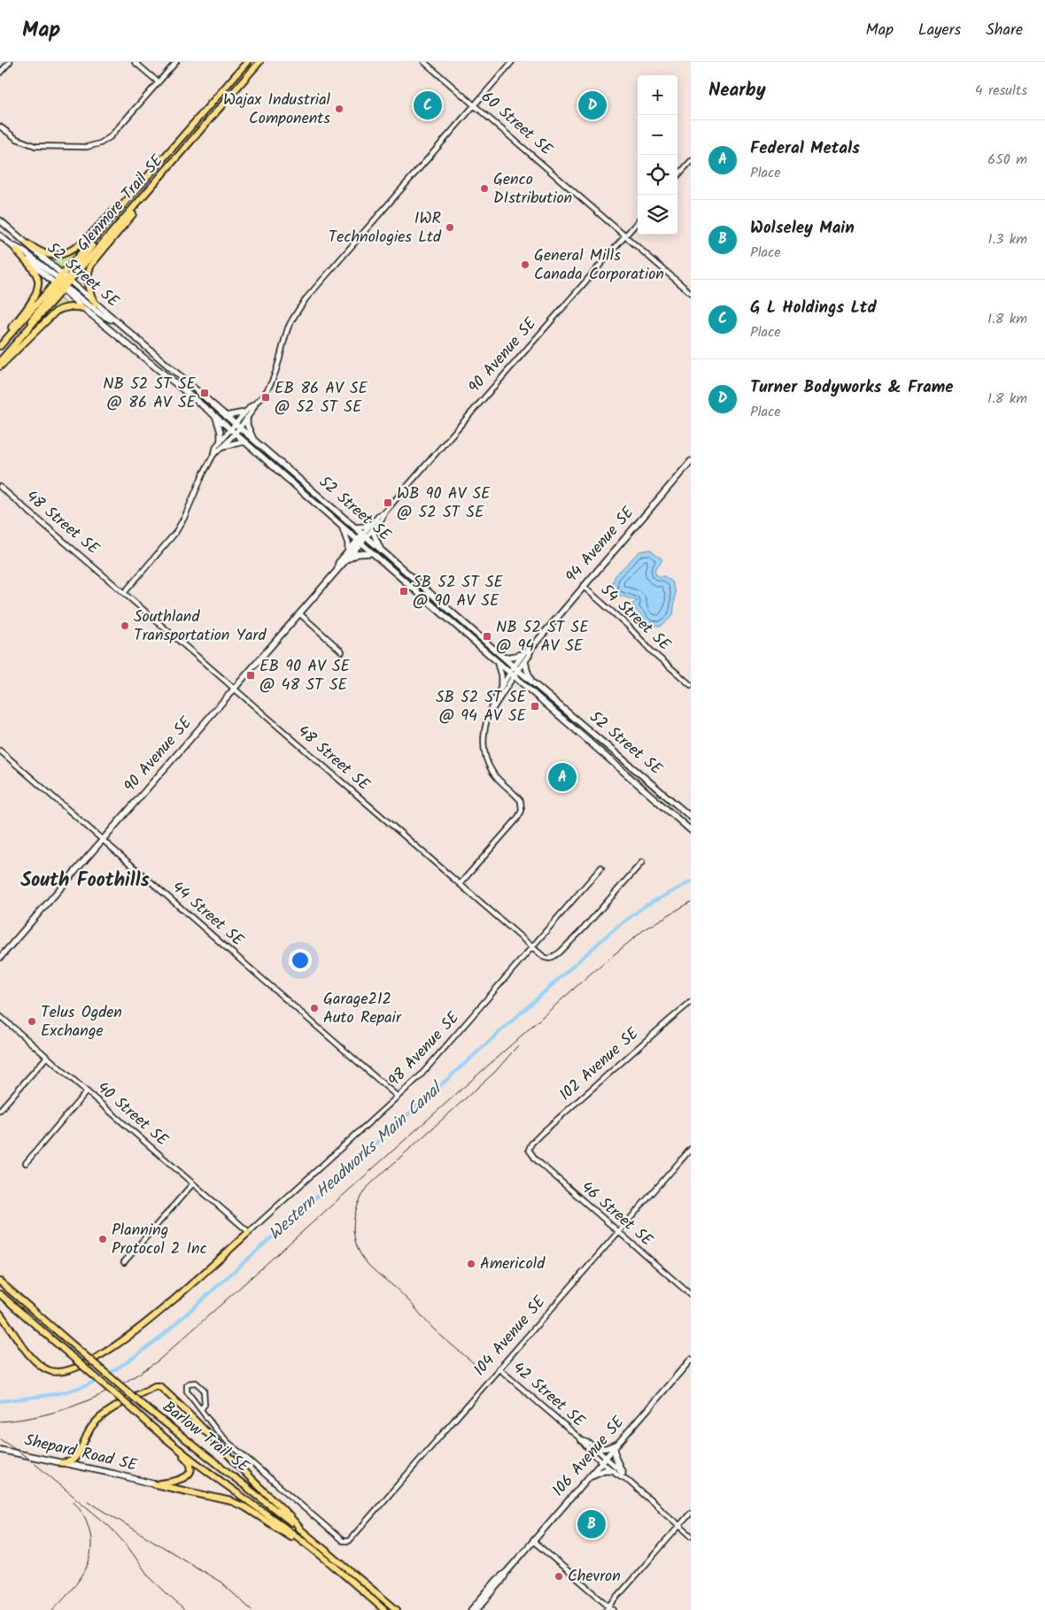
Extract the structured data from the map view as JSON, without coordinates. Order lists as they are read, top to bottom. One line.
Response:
{"streets":{"main road":["Glenmore Trail SE","52 Street SE","90 Avenue SE","94 Avenue SE","Barlow Trail SE","Shepard Road SE","106 Avenue SE"],"street":["60 Street SE","48 Street SE","54 Street SE","44 Street SE","98 Avenue SE","102 Avenue SE","40 Street SE","46 Street SE","104 Avenue SE","42 Street SE"]},"crossings":[["60 Street SE","90 Avenue SE"],["Glenmore Trail SE","52 Street SE"],["52 Street SE","90 Avenue SE"],["52 Street SE","94 Avenue SE"],["90 Avenue SE","48 Street SE"],["90 Avenue SE","44 Street SE"],["48 Street SE","94 Avenue SE"],["48 Street SE","98 Avenue SE"],["94 Avenue SE","54 Street SE"],["44 Street SE","98 Avenue SE"],["98 Avenue SE","40 Street SE"],["102 Avenue SE","46 Street SE"],["46 Street SE","104 Avenue SE"],["104 Avenue SE","42 Street SE"],["42 Street SE","106 Avenue SE"]],"districts":["South Foothills"],"water":["Western Headworks Main Canal"],"places":{"other":["Wajax Industrial Components","Genco DIstribution","IWR Technologies Ltd","General Mills Canada Corporation","Southland Transportation Yard","Garage212 Auto Repair","Telus Ogden Exchange","Planning Protocol 2 Inc","Americold","Chevron"],"transit":["NB 52 ST SE @ 86 AV SE","EB 86 AV SE @ 52 ST SE","WB 90 AV SE @ 52 ST SE","SB 52 ST SE @ 90 AV SE","NB 52 ST SE @ 94 AV SE","EB 90 AV SE @ 48 ST SE","SB 52 ST SE @ 94 AV SE"]},"page":{"header":"Map","nav":["Map","Layers","Share"],"heading":["Nearby","4 results"],"map_buttons":["+","−"],"pins":["C","D","A","B"],"list":[{"mark":"A","name":"Federal Metals","note":"Place","value":"650 m"},{"mark":"B","name":"Wolseley Main","note":"Place","value":"1.3 km"},{"mark":"C","name":"G L Holdings Ltd","note":"Place","value":"1.8 km"},{"mark":"D","name":"Turner Bodyworks & Frame","note":"Place","value":"1.8 km"}]}}
